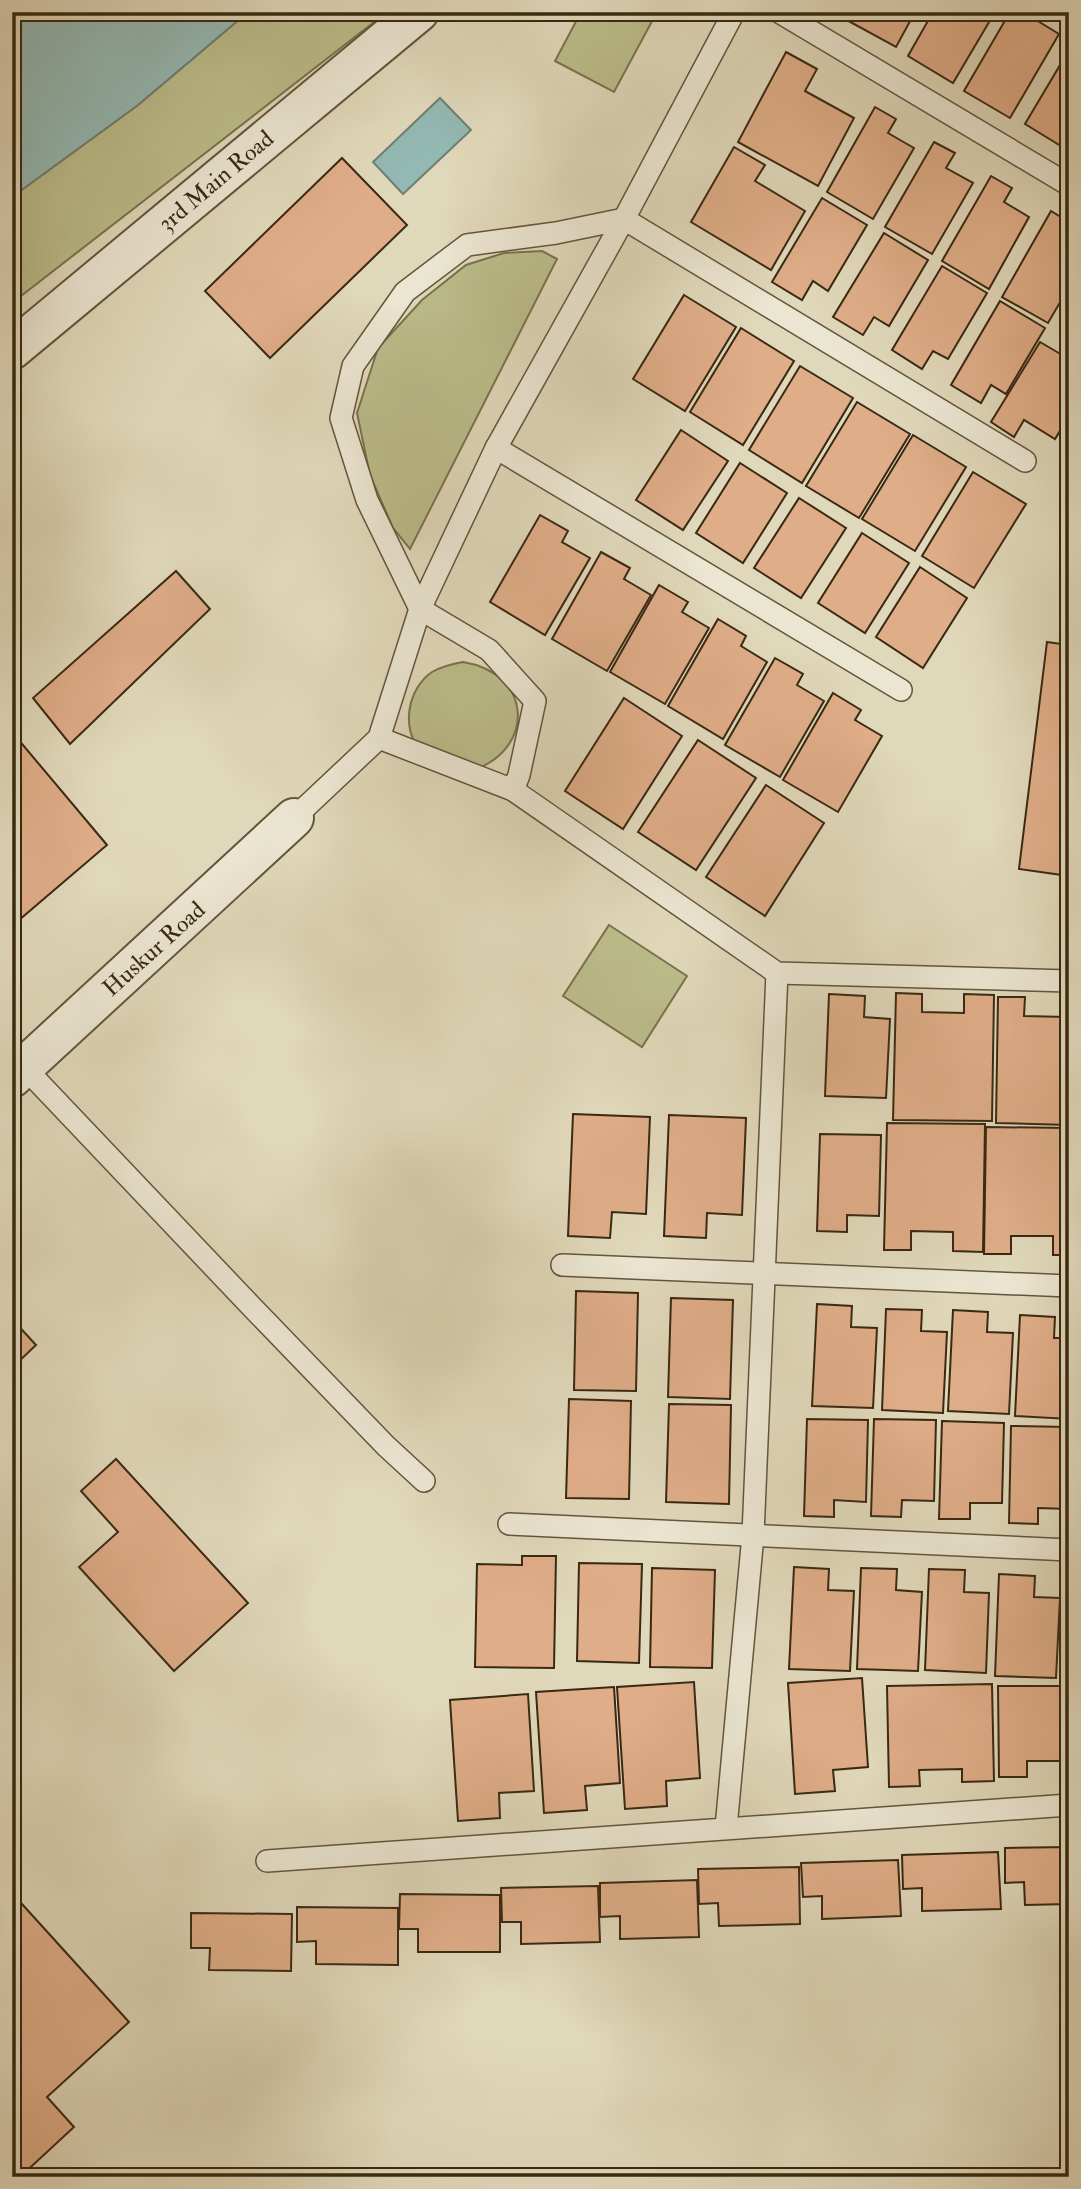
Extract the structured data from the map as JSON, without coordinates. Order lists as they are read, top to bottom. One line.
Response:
{"streets":{"street":["3rd Main Road","Huskur Road"]}}
